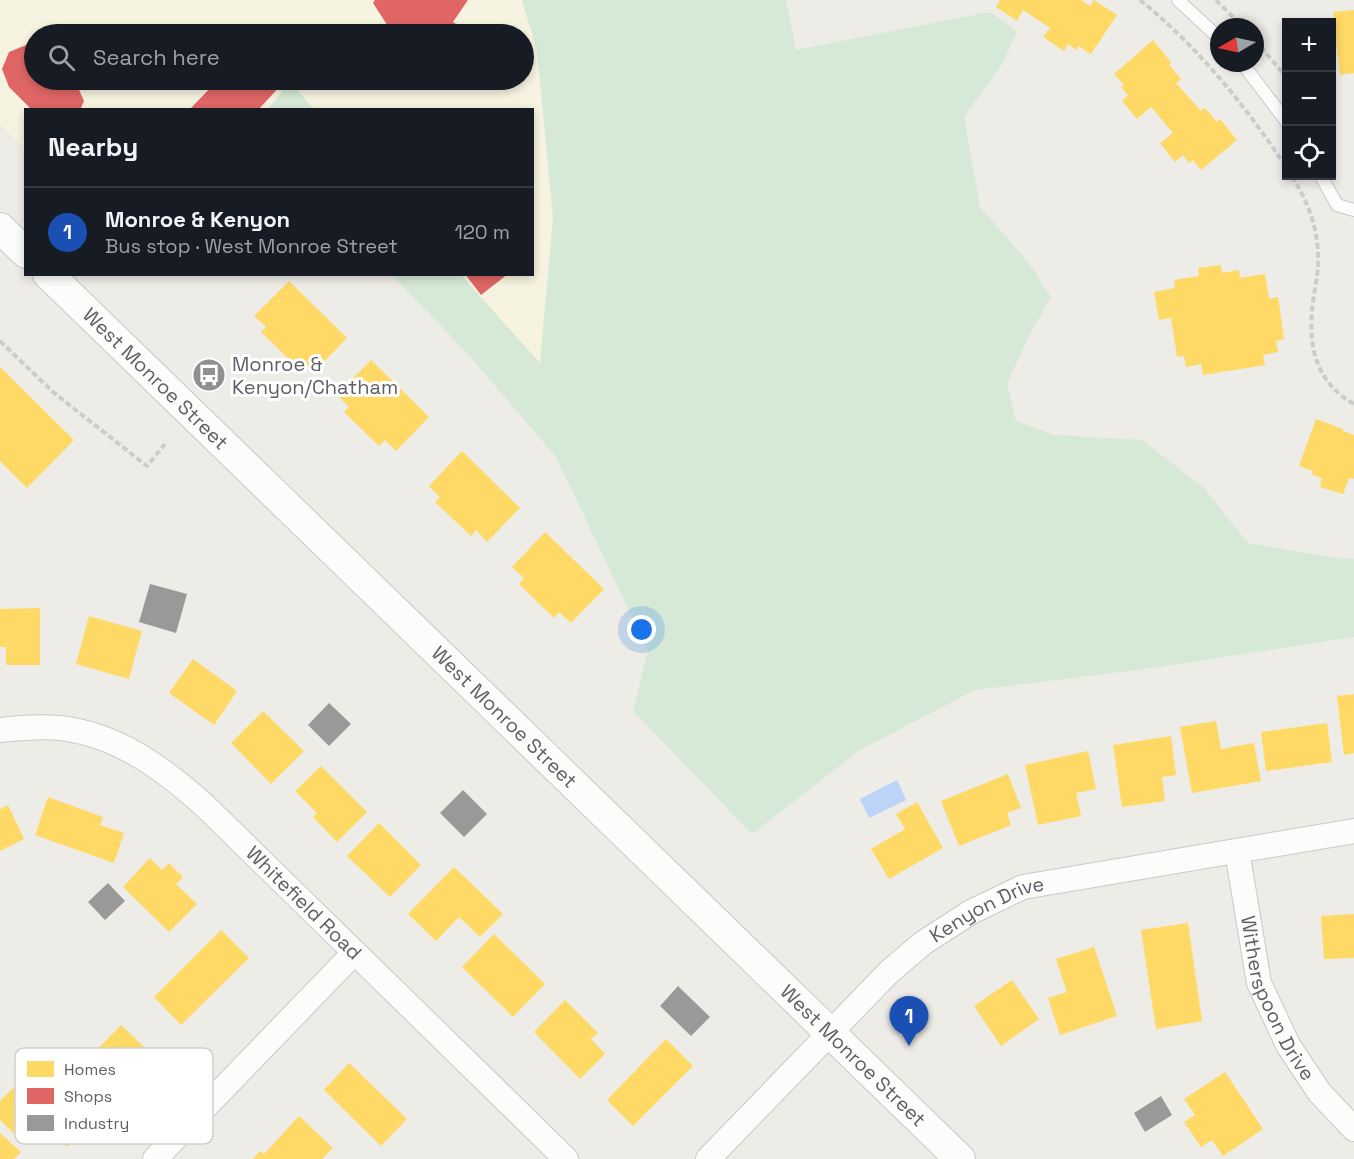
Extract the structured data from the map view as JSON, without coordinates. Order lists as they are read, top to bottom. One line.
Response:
{"streets":{"street":["West Monroe Street","Whitefield Road","Kenyon Drive","Witherspoon Drive"]},"crossings":[["West Monroe Street","Kenyon Drive"],["Kenyon Drive","Witherspoon Drive"]],"places":{"bus stop":["Monroe & Kenyon/Chatham"]},"legend":["Homes","Shops","Industry"],"north":"left","page":{"map_buttons":["+","−"],"search":"Search here","heading":"Nearby","list":[{"mark":"1","name":"Monroe & Kenyon","note":"Bus stop · West Monroe Street","value":"120 m"}],"pins":"1"}}
